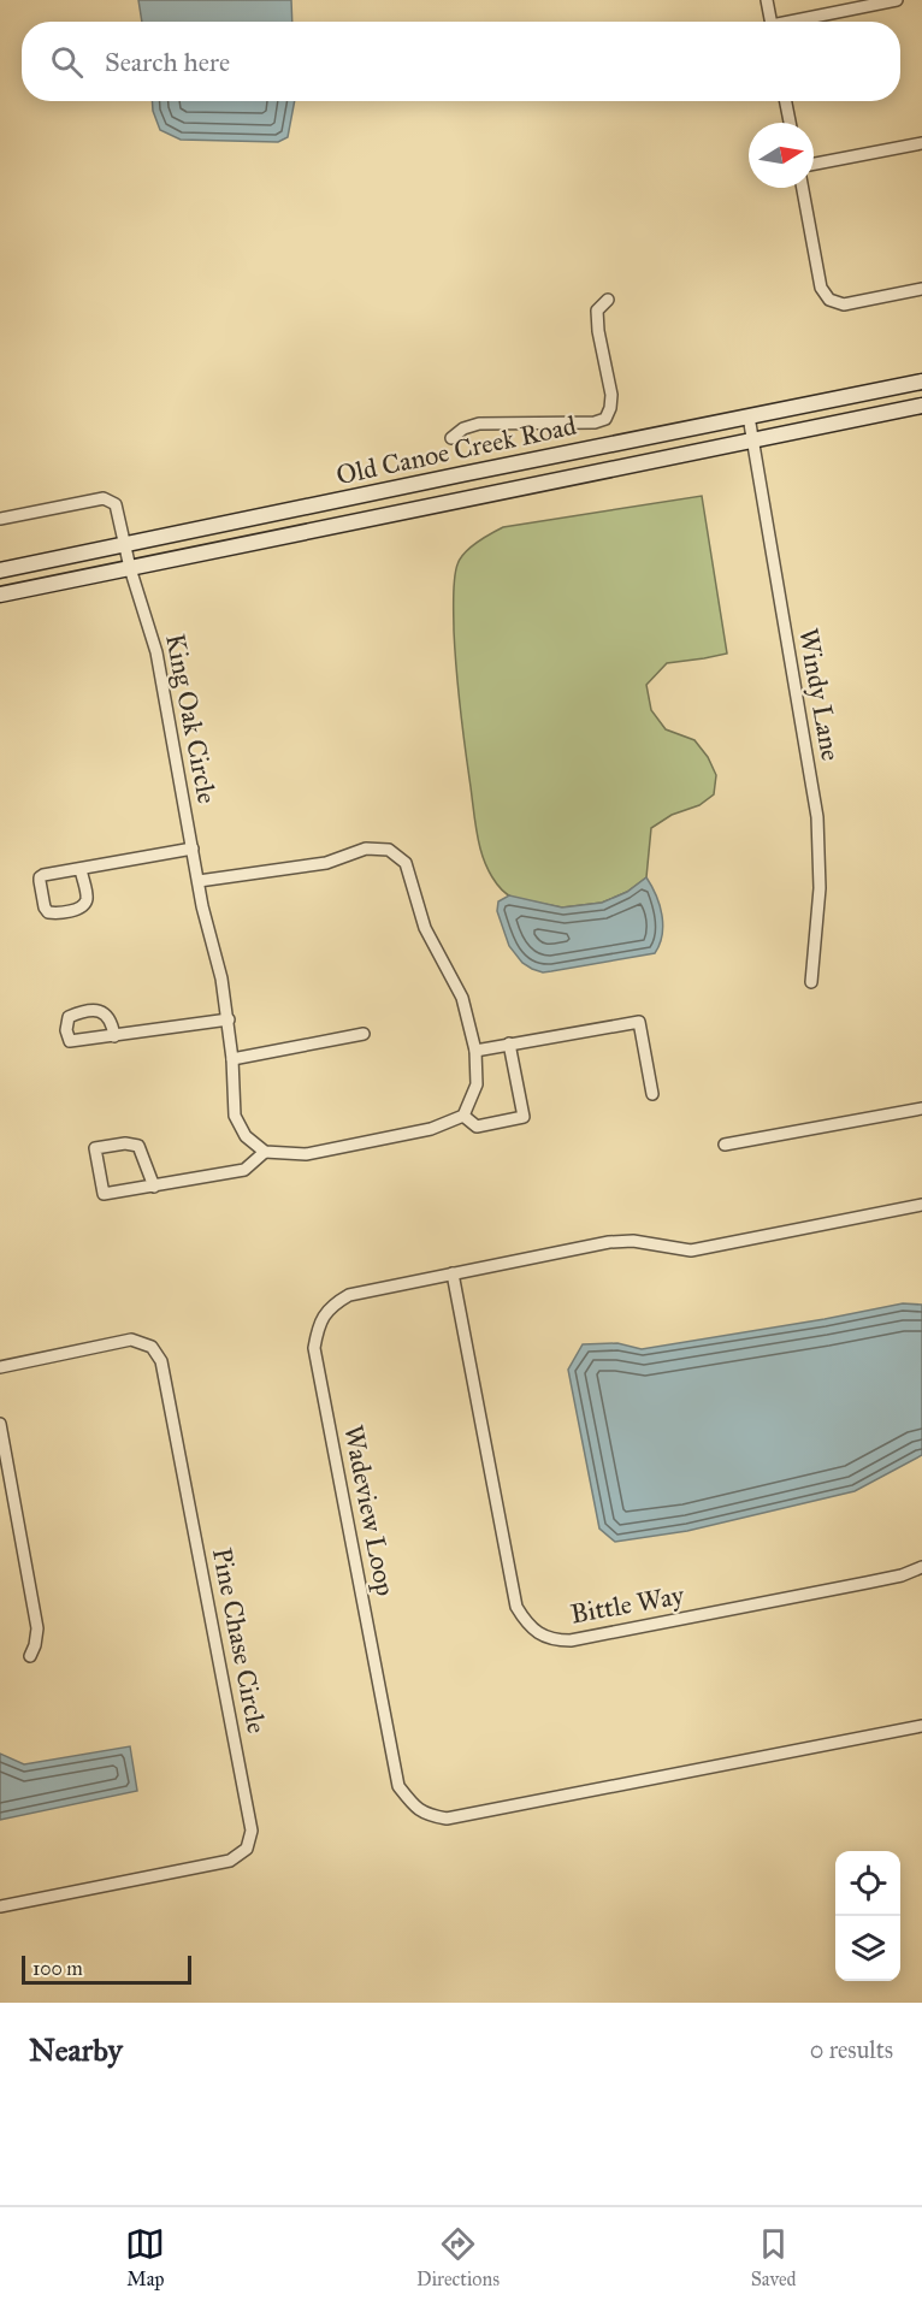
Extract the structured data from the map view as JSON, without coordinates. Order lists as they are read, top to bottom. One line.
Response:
{"streets":{"main road":["Old Canoe Creek Road"],"street":["Windy Lane","King Oak Circle","Wadeview Loop","Bittle Way","Pine Chase Circle"]},"crossings":[["Old Canoe Creek Road","Windy Lane"],["Old Canoe Creek Road","King Oak Circle"],["Wadeview Loop","Bittle Way"]],"scale_bar":"100 m","north":"right","page":{"search":"Search here","scale":"100 m","heading":["Nearby","0 results"],"nav":["Map","Directions","Saved"]}}
